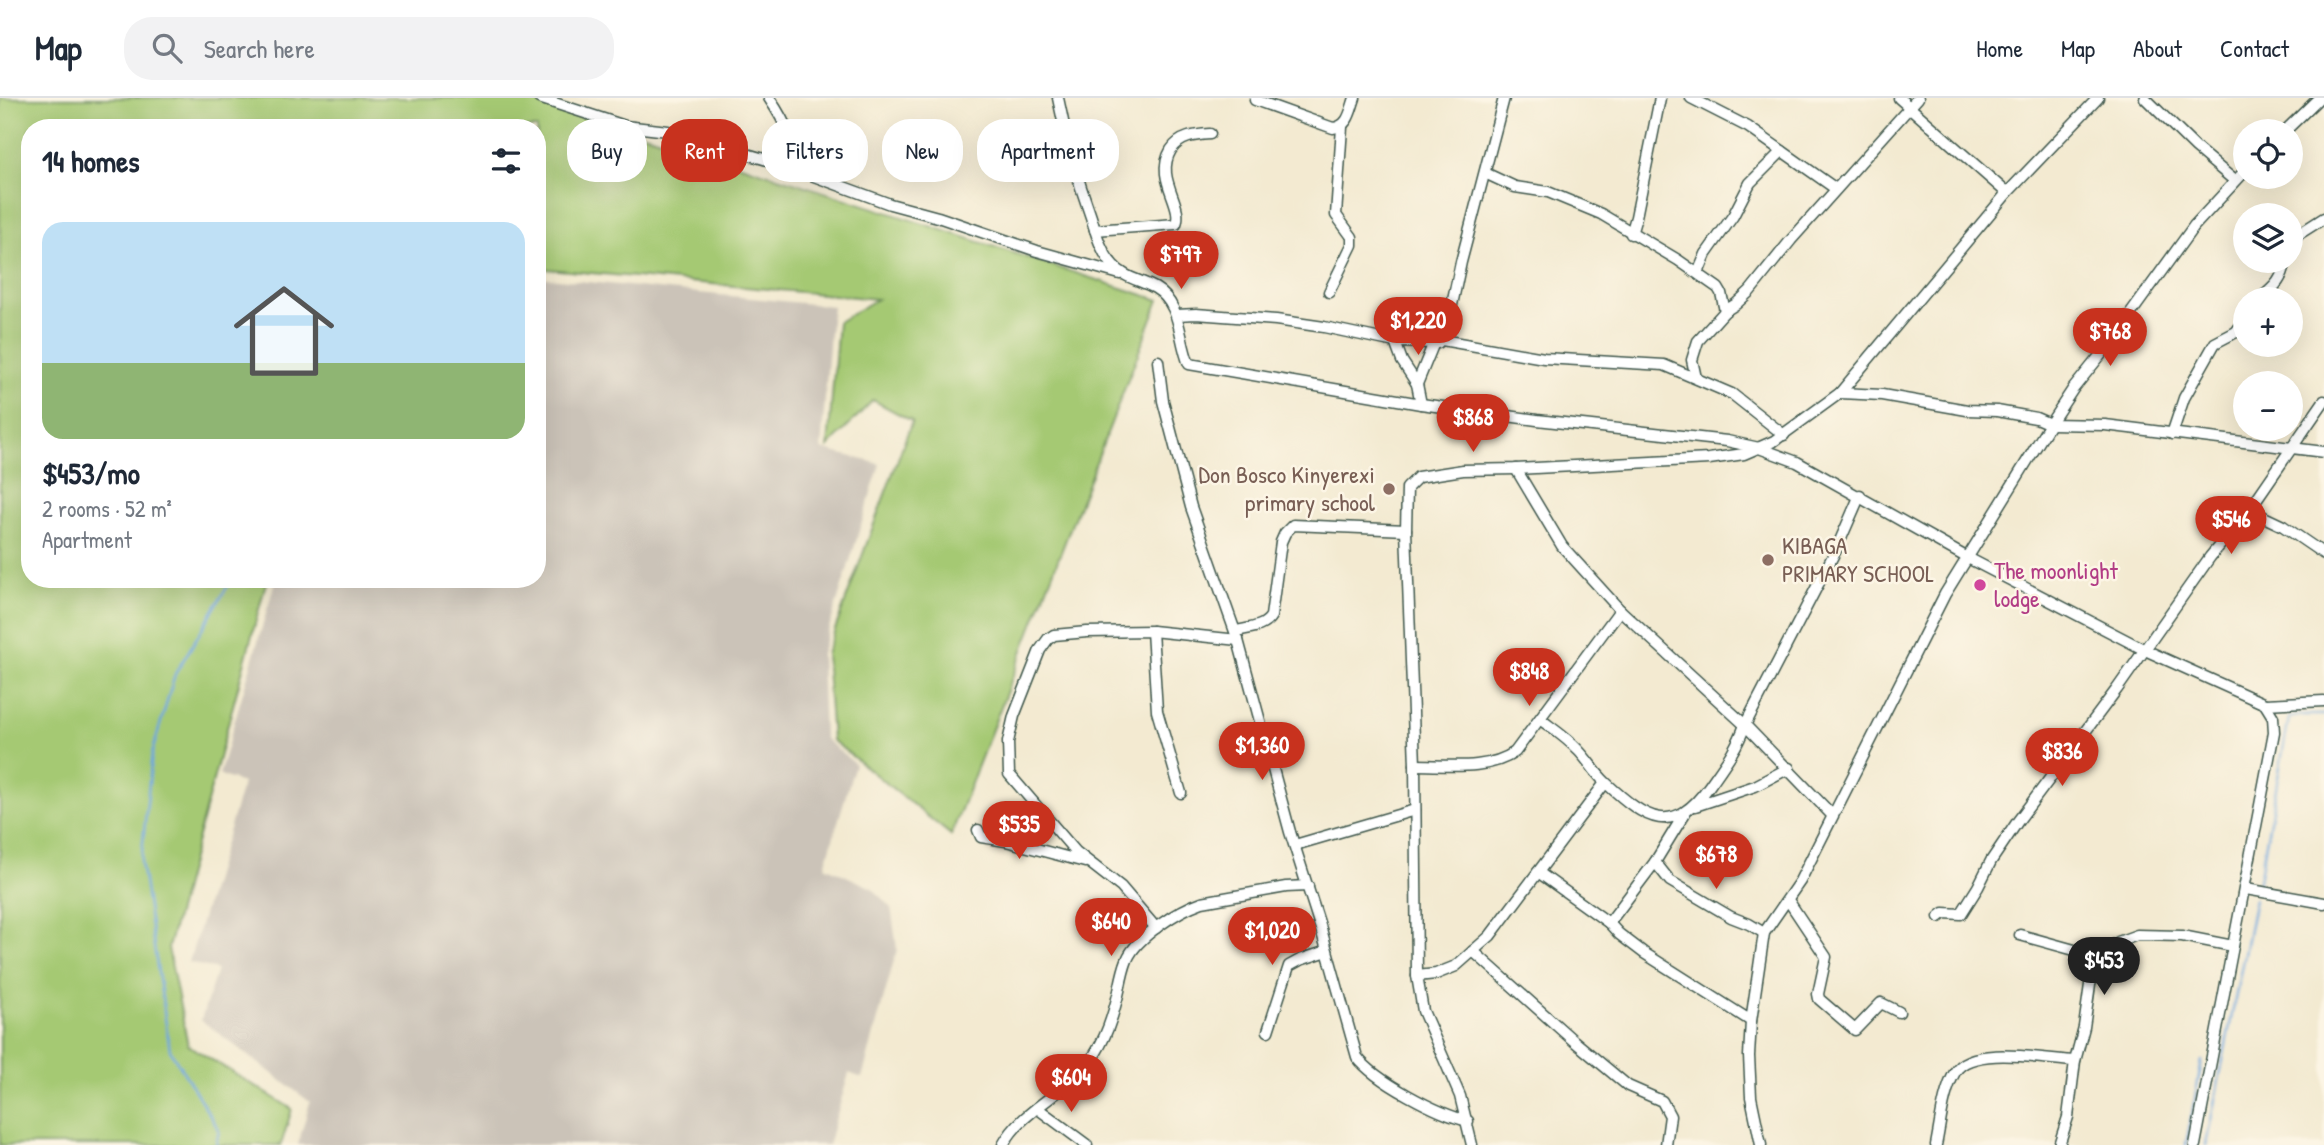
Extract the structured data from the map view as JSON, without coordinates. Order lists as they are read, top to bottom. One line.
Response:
{"places":["Don Bosco Kinyerexi primary school","KIBAGA PRIMARY SCHOOL","The moonlight lodge"],"page":{"header":"Map","search":"Search here","nav":["Home","Map","About","Contact"],"map_buttons":["+","−"],"chip":["Buy","Rent","Filters","New","Apartment"],"heading":"14 homes","list":[{"name":"$453/mo","note":"2 rooms · 52 m² · Apartment"}],"price":["$797","$1,220","$768","$868","$546","$848","$1,360","$836","$535","$678","$640","$1,020","$453","$604"]}}
